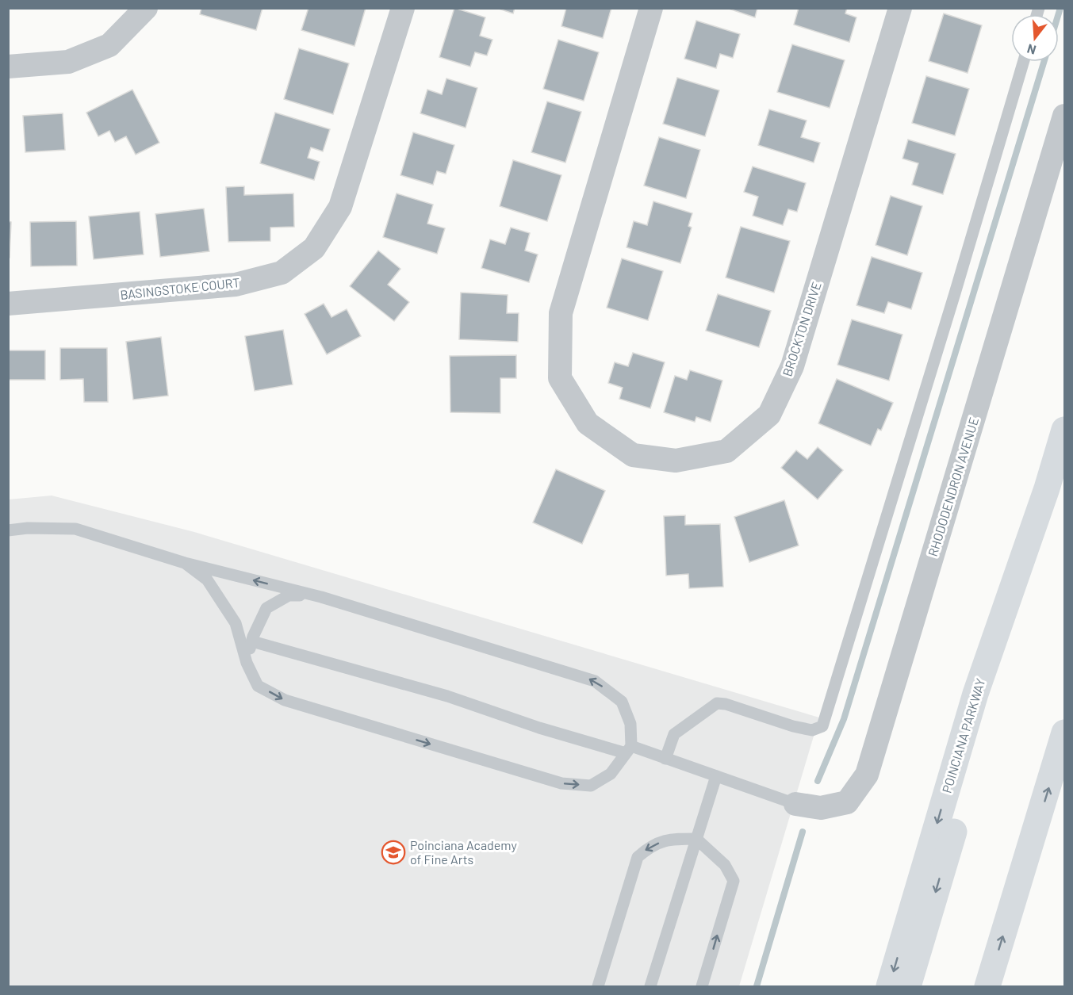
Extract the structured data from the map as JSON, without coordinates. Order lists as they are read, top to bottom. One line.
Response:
{"streets":{"highway":["POINCIANA PARKWAY"],"street":["BASINGSTOKE COURT","BROCKTON DRIVE","RHODODENDRON AVENUE"]},"one_way":["POINCIANA PARKWAY"],"places":{"school or university":["Poinciana Academy of Fine Arts"]},"north":"bottom"}
